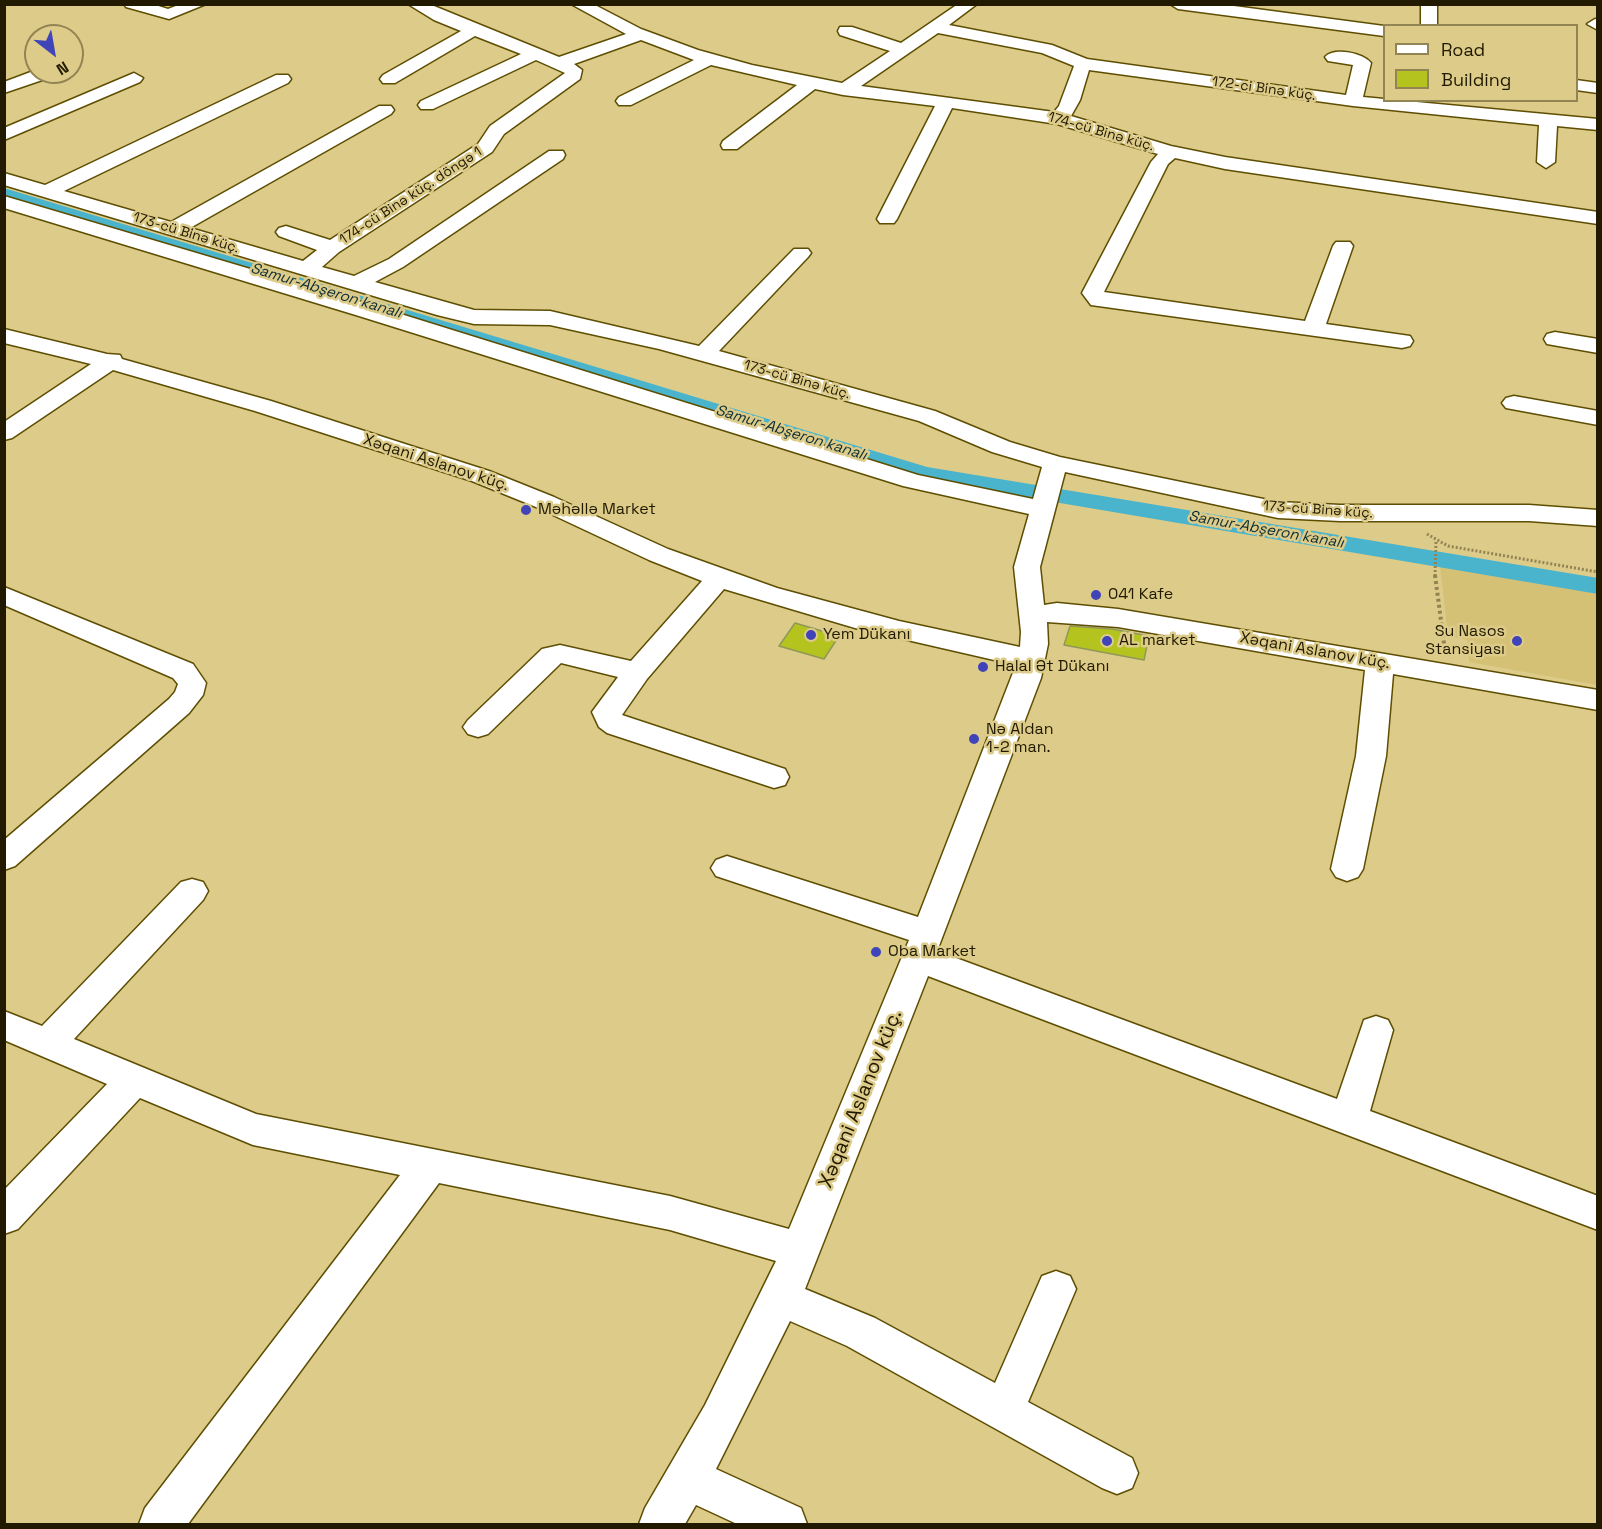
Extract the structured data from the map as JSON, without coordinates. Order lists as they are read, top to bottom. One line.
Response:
{"streets":{"street":["172-ci Binə küç.","174-cü Binə küç.","174-cü Binə küç. döngə 1","173-cü Binə küç.","Xəqani Aslanov küç."]},"crossings":[["174-cü Binə küç. döngə 1","173-cü Binə küç."],["173-cü Binə küç.","Xəqani Aslanov küç."]],"water":["Samur-Abşeron kanalı"],"places":["Məhəllə Market","041 Kafe","Yem Dükanı","AL market","Su Nasos Stansiyası","Halal Ət Dükanı","Nə Aldan 1-2 man.","Oba Market"],"legend":["Road","Building"],"north":"bottom right"}
